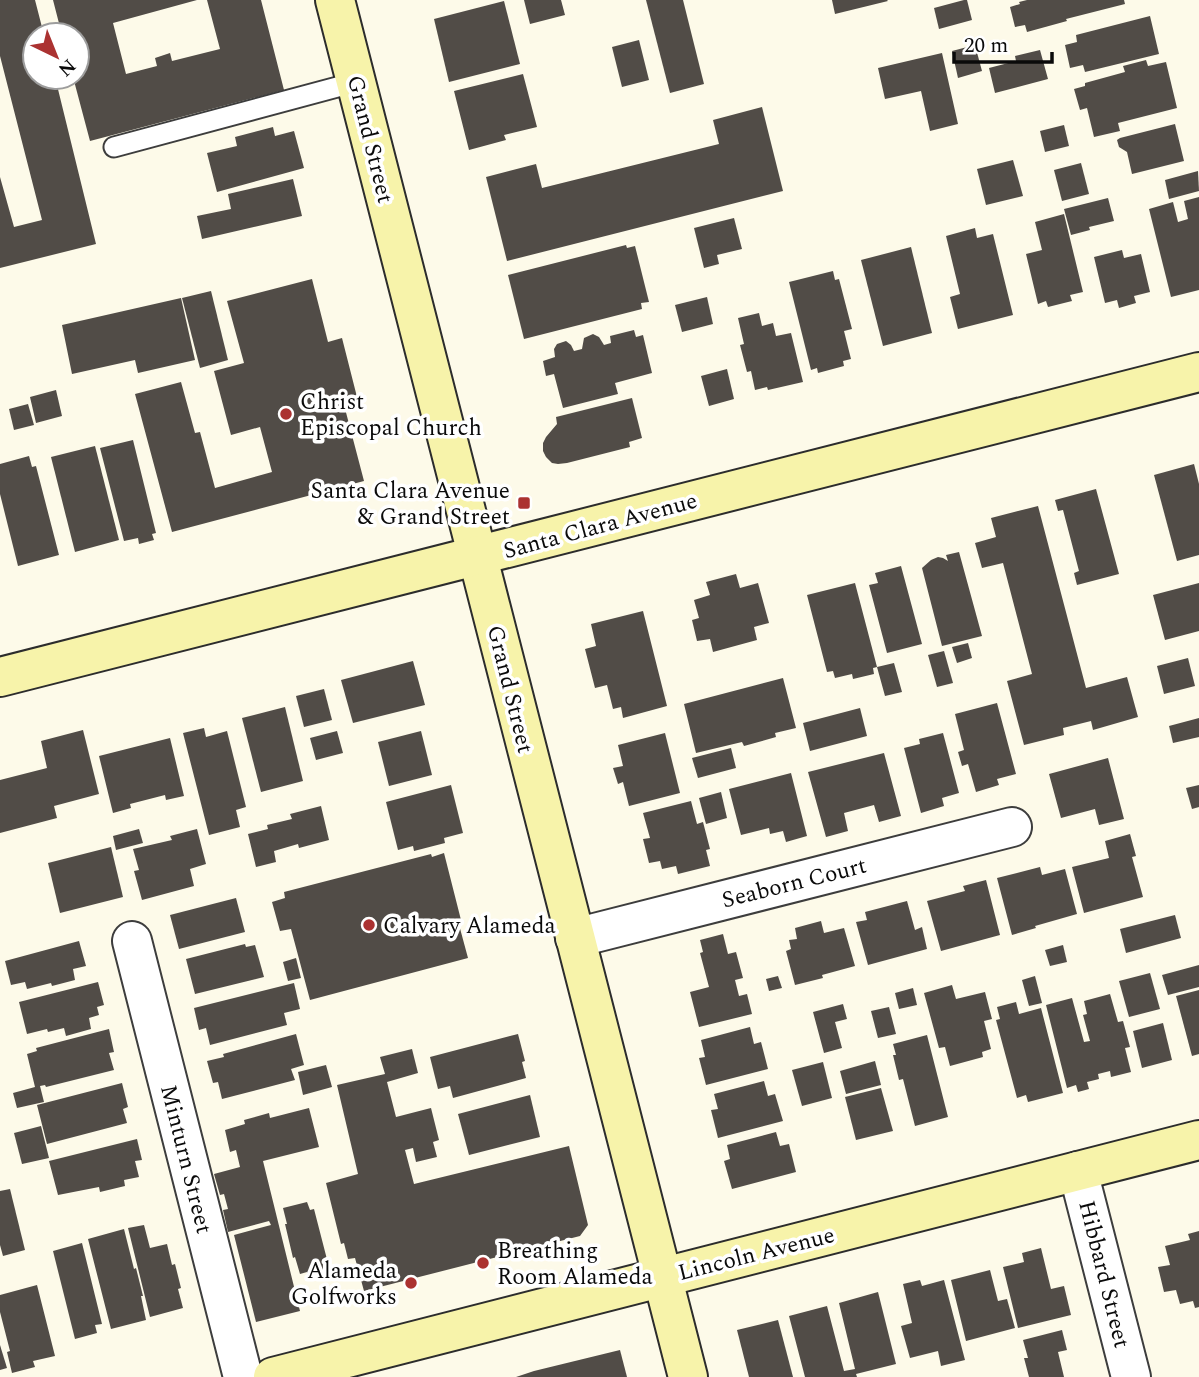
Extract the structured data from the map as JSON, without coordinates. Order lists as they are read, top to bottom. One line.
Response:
{"streets":{"street":["Grand Street","Santa Clara Avenue","Seaborn Court","Minturn Street","Lincoln Avenue","Hibbard Street"]},"crossings":[["Grand Street","Santa Clara Avenue"],["Grand Street","Seaborn Court"],["Grand Street","Lincoln Avenue"],["Lincoln Avenue","Hibbard Street"]],"places":{"other":["Christ Episcopal Church","Calvary Alameda","Breathing Room Alameda","Alameda Golfworks"],"transit":["Santa Clara Avenue & Grand Street"]},"scale_bar":"20 m","north":"bottom right"}
